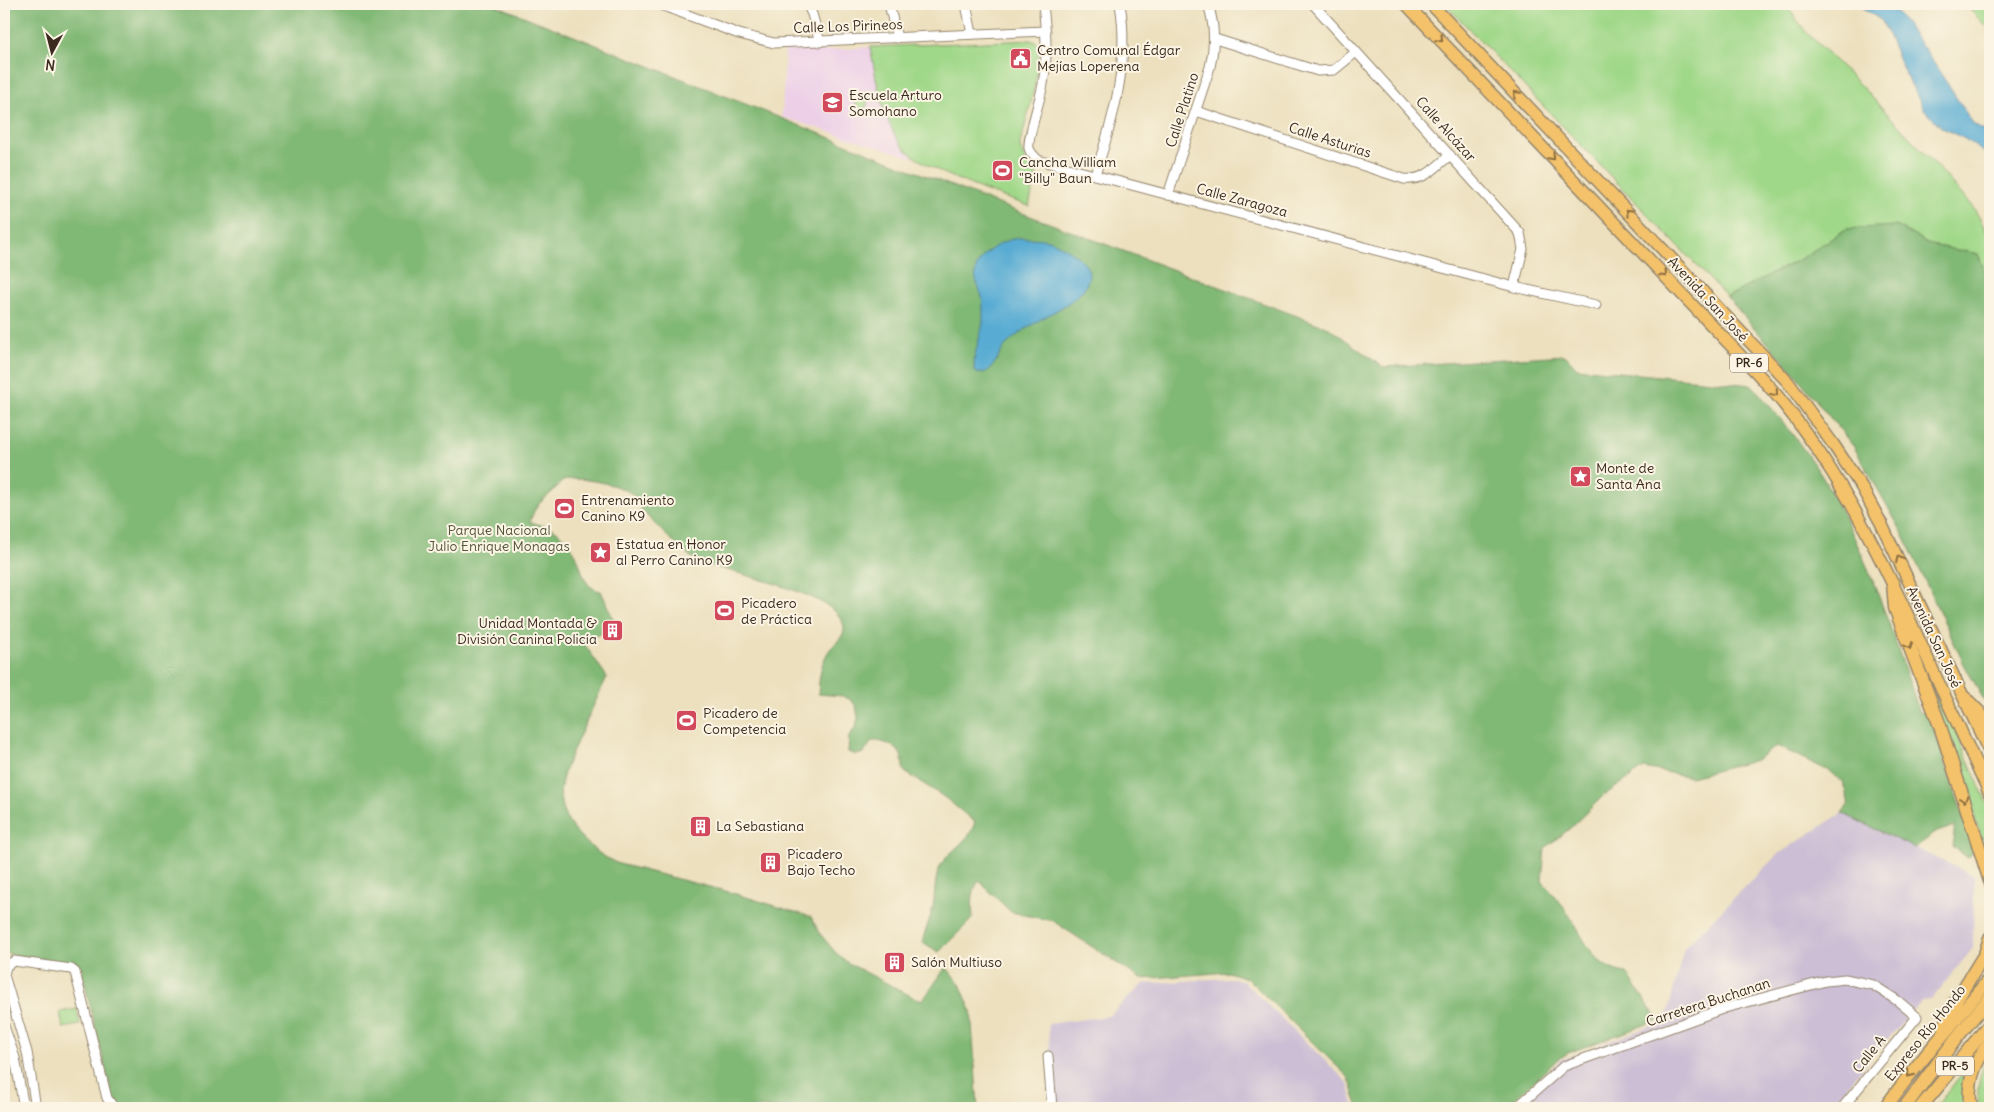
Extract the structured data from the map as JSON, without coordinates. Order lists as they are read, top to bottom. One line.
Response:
{"streets":{"highway":["Expreso Río Hondo","PR-5"],"main road":["Avenida San José","PR-6"],"street":["Calle Los Pirineos","Calle Platino","Calle Alcázar","Calle Asturias","Calle Zaragoza","Carretera Buchanan","Calle A"]},"crossings":[["Calle Los Pirineos","Calle Zaragoza"],["Calle Platino","Calle Asturias"],["Calle Platino","Calle Zaragoza"],["Calle Alcázar","Calle Asturias"],["Calle Alcázar","Calle Zaragoza"],["Carretera Buchanan","Calle A"]],"parks":["Parque Nacional Julio Enrique Monagas"],"places":{"public building":["Centro Comunal Édgar Mejías Loperena"],"school or university":["Escuela Arturo Somohano"],"sports":["Cancha William \"Billy\" Baun","Entrenamiento Canino K9","Picadero de Práctica","Picadero de Competencia"],"place":["Monte de Santa Ana","Estatua en Honor al Perro Canino K9"],"building":["Unidad Montada & División Canina Policía","La Sebastiana","Picadero Bajo Techo","Salón Multiuso"]},"north":"bottom"}
